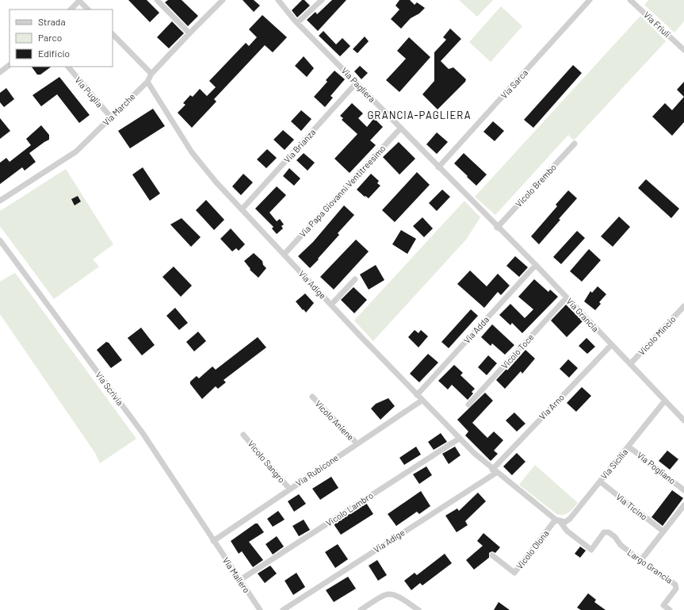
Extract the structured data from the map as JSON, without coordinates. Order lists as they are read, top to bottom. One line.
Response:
{"streets":{"street":["Via Friuli","Via Sarca","Via Pagliera","Via Puglia","Via Marche","Via Brianza","Vicolo Brembo","Via Papa Giovanni Ventitreesimo","Via Adige","Via Grancia","Via Adda","Vicolo Mincio","Vicolo Toce","Via Scrivia","Via Arno","Vicolo Aniene","Vicolo Sangro","Via Sicilia","Via Pogliano","Via Rubicone","Via Ticino","Vicolo Lambro","Vicolo Olona","Largo Grancia","Via Mallero"]},"crossings":[["Via Sarca","Via Pagliera"],["Via Pagliera","Via Brianza"],["Via Pagliera","Via Papa Giovanni Ventitreesimo"],["Via Pagliera","Via Grancia"],["Via Puglia","Via Marche"],["Via Marche","Via Adige"],["Via Brianza","Via Adige"],["Vicolo Brembo","Via Grancia"],["Via Papa Giovanni Ventitreesimo","Via Adige"],["Via Adige","Via Adda"],["Via Adige","Via Arno"],["Via Adige","Via Sicilia"],["Via Adige","Via Rubicone"],["Via Adige","Vicolo Lambro"],["Via Adige","Vicolo Olona"],["Via Adige","Largo Grancia"],["Via Grancia","Via Adda"],["Via Grancia","Vicolo Mincio"],["Via Grancia","Vicolo Toce"],["Via Grancia","Via Arno"],["Via Grancia","Via Sicilia"],["Via Scrivia","Via Rubicone"],["Via Scrivia","Via Mallero"],["Vicolo Aniene","Via Rubicone"],["Vicolo Sangro","Via Rubicone"],["Via Sicilia","Via Pogliano"],["Via Sicilia","Via Ticino"],["Via Sicilia","Vicolo Olona"],["Via Sicilia","Largo Grancia"],["Via Rubicone","Via Mallero"],["Vicolo Lambro","Via Mallero"],["Vicolo Olona","Largo Grancia"]],"districts":["GRANCIA-PAGLIERA"],"legend":["Strada","Parco","Edificio"]}
